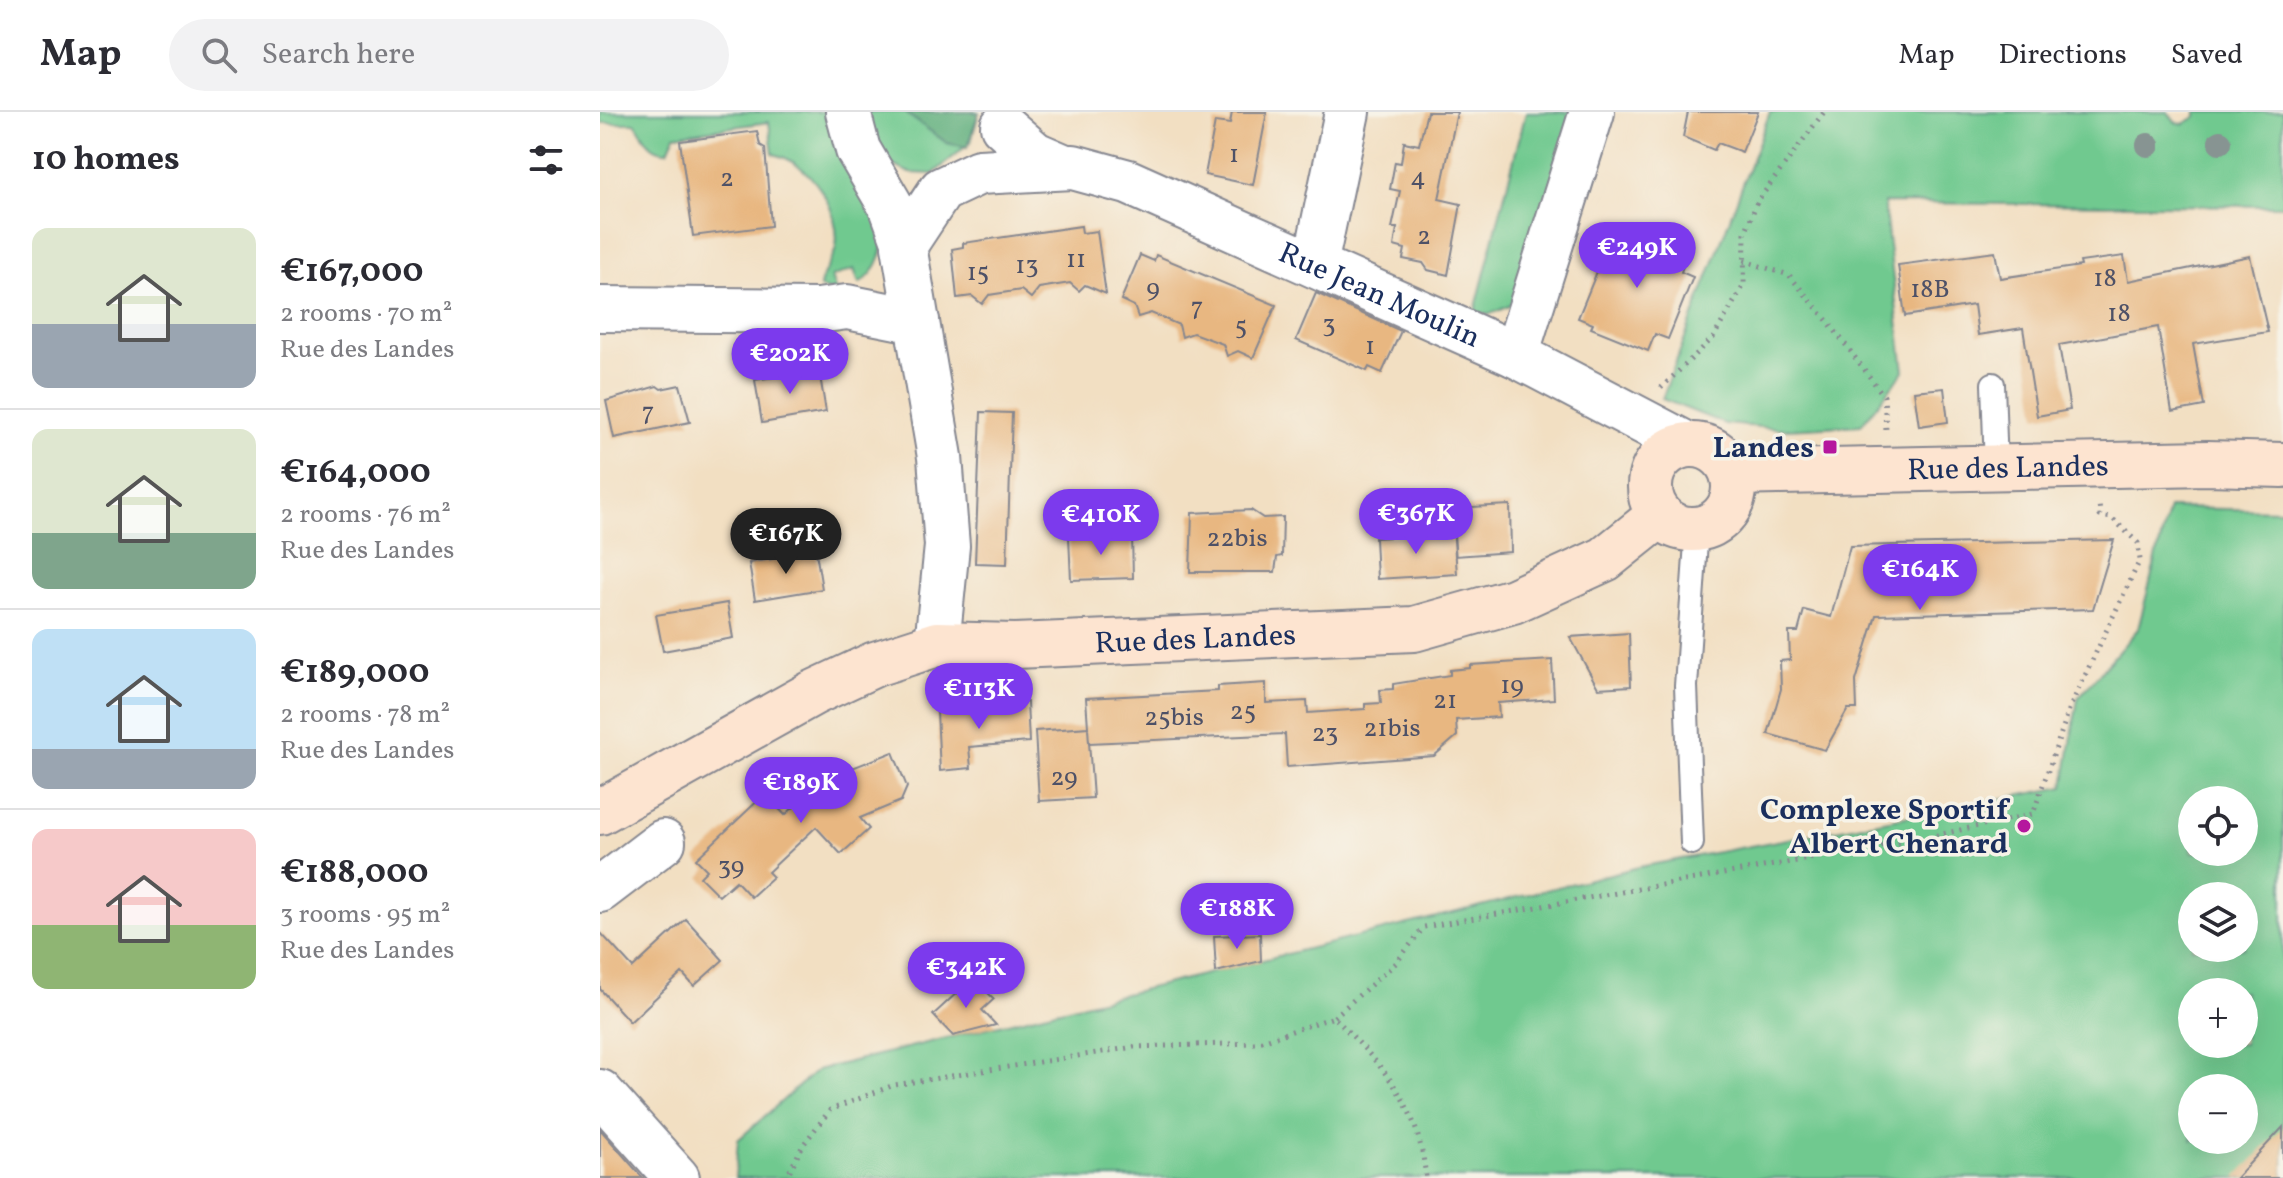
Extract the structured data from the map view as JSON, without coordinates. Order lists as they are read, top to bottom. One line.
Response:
{"streets":{"street":["Rue Jean Moulin","Rue des Landes"]},"crossings":[["Rue Jean Moulin","Rue des Landes"]],"places":{"transit":["Landes"],"other":["Complexe Sportif Albert Chenard"]},"house_numbers":["1","4","2","2","11","13","15","18","9","18B","7","18","3","5","1","7","22bis","19","21","25","25bis","21bis","23","29","39"],"page":{"header":"Map","search":"Search here","nav":["Map","Directions","Saved"],"heading":"10 homes","list":[{"name":"€167,000","note":"2 rooms · 70 m² · Rue des Landes"},{"name":"€164,000","note":"2 rooms · 76 m² · Rue des Landes"},{"name":"€189,000","note":"2 rooms · 78 m² · Rue des Landes"},{"name":"€188,000","note":"3 rooms · 95 m² · Rue des Landes"}],"price":["€249K","€202K","€367K","€410K","€167K","€164K","€113K","€189K","€188K","€342K"],"map_buttons":["+","−"]}}
